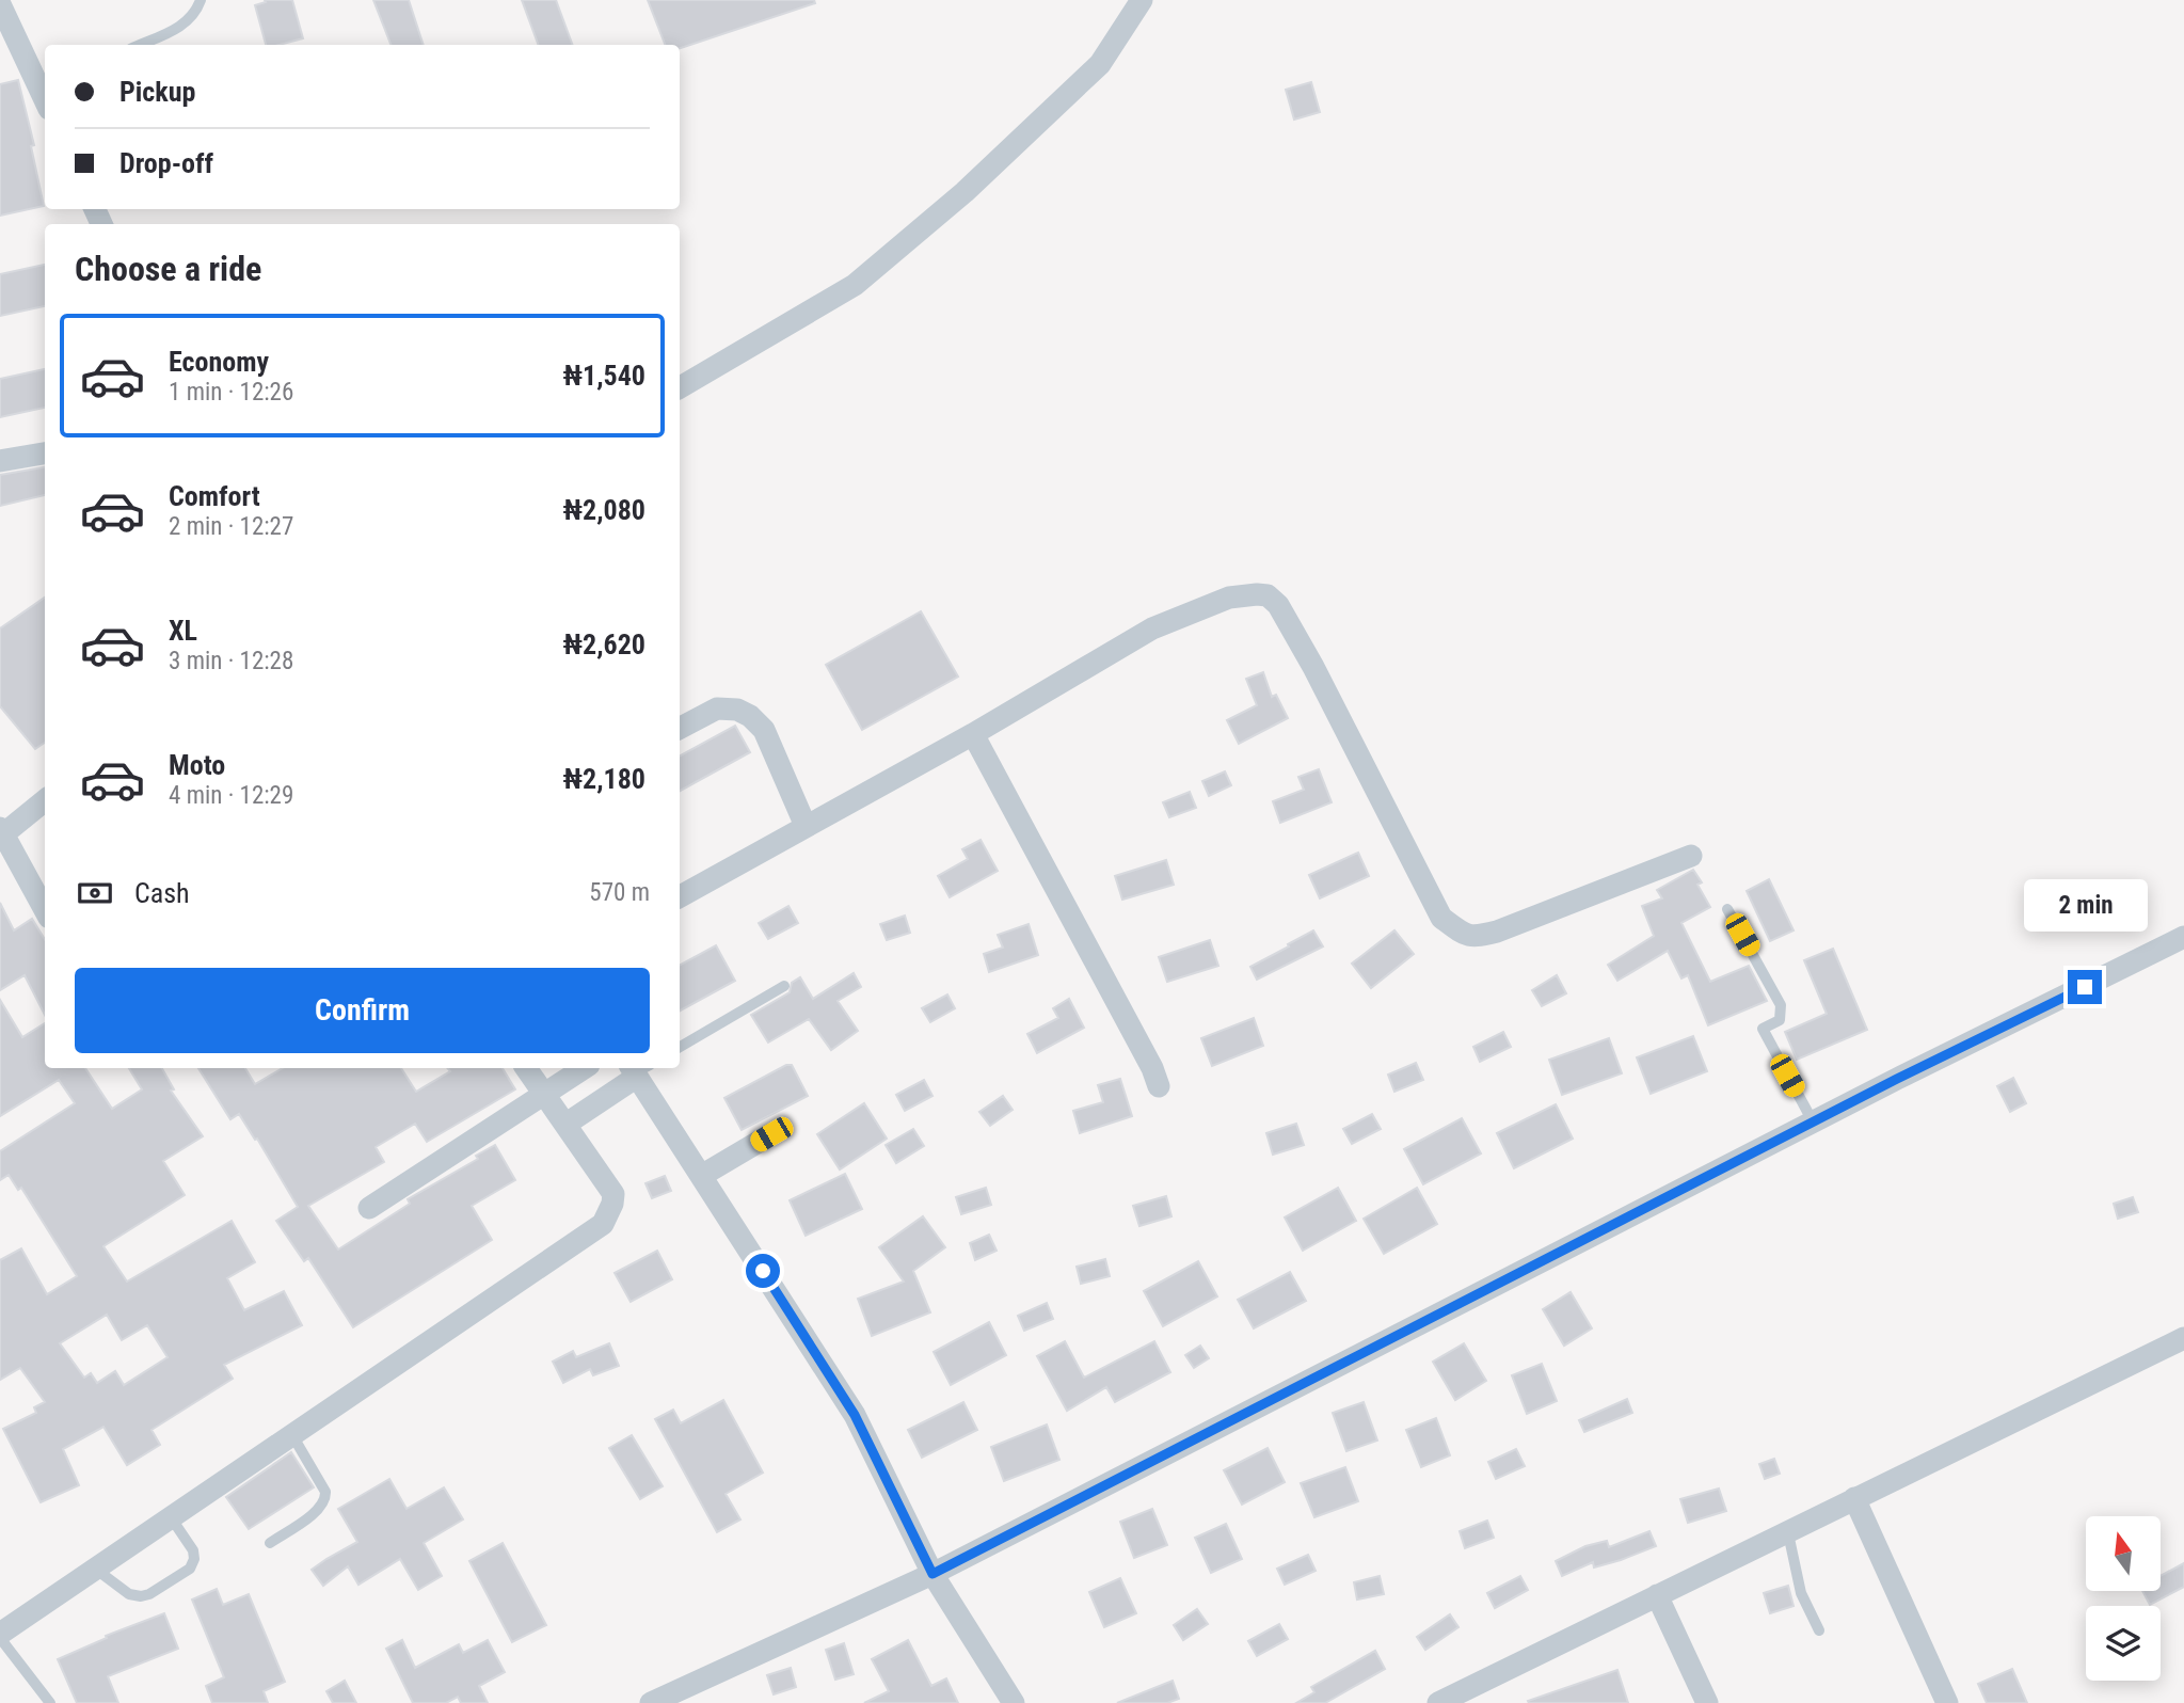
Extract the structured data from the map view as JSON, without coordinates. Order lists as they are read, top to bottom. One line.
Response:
{"north":"top","page":{"banner":["Pickup","Drop-off"],"heading":"Choose a ride","list":[{"name":"Economy","note":"1 min · 12:26","value":"₦1,540"},{"name":"Comfort","note":"2 min · 12:27","value":"₦2,080"},{"name":"XL","note":"3 min · 12:28","value":"₦2,620"},{"name":"Moto","note":"4 min · 12:29","value":"₦2,180"}],"pay":["Cash","570 m"],"bubble":"2 min","buttons":"Confirm"}}
